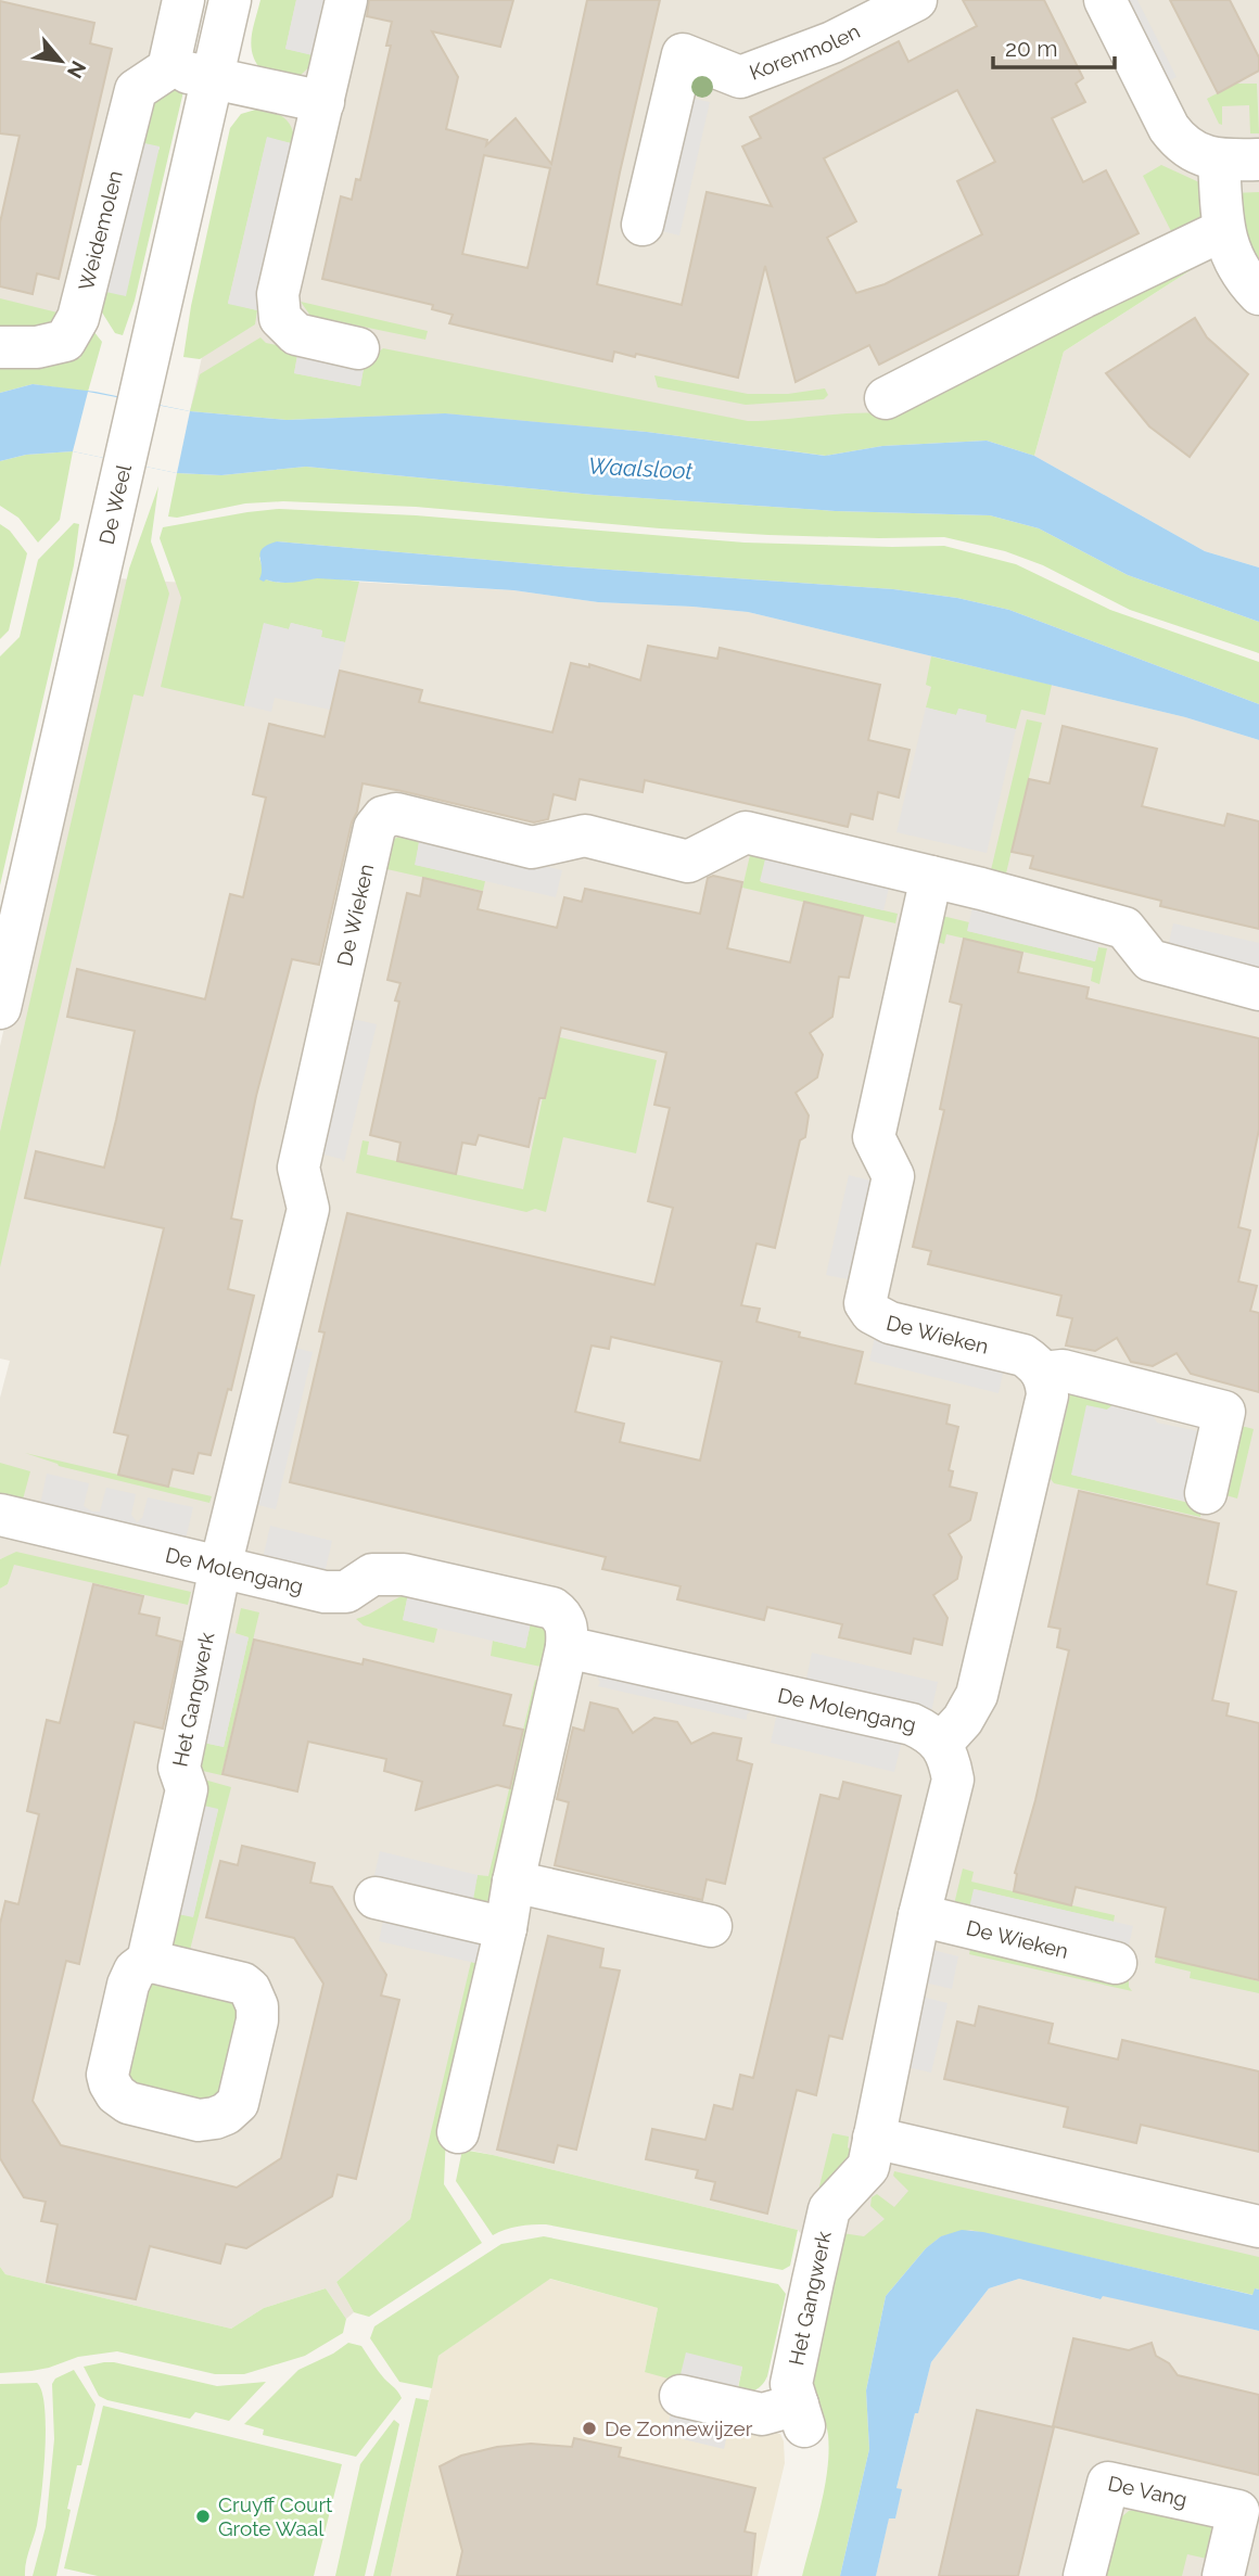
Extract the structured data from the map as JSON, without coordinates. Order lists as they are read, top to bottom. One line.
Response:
{"streets":{"street":["Korenmolen","Weidemolen","De Weel","De Wieken","De Molengang","Het Gangwerk","De Vang"]},"crossings":[["De Wieken","De Molengang"],["De Wieken","Het Gangwerk"],["De Molengang","Het Gangwerk"]],"water":["Waalsloot"],"places":["De Zonnewijzer","Cruyff Court Grote Waal"],"scale_bar":"20 m","north":"bottom right"}
